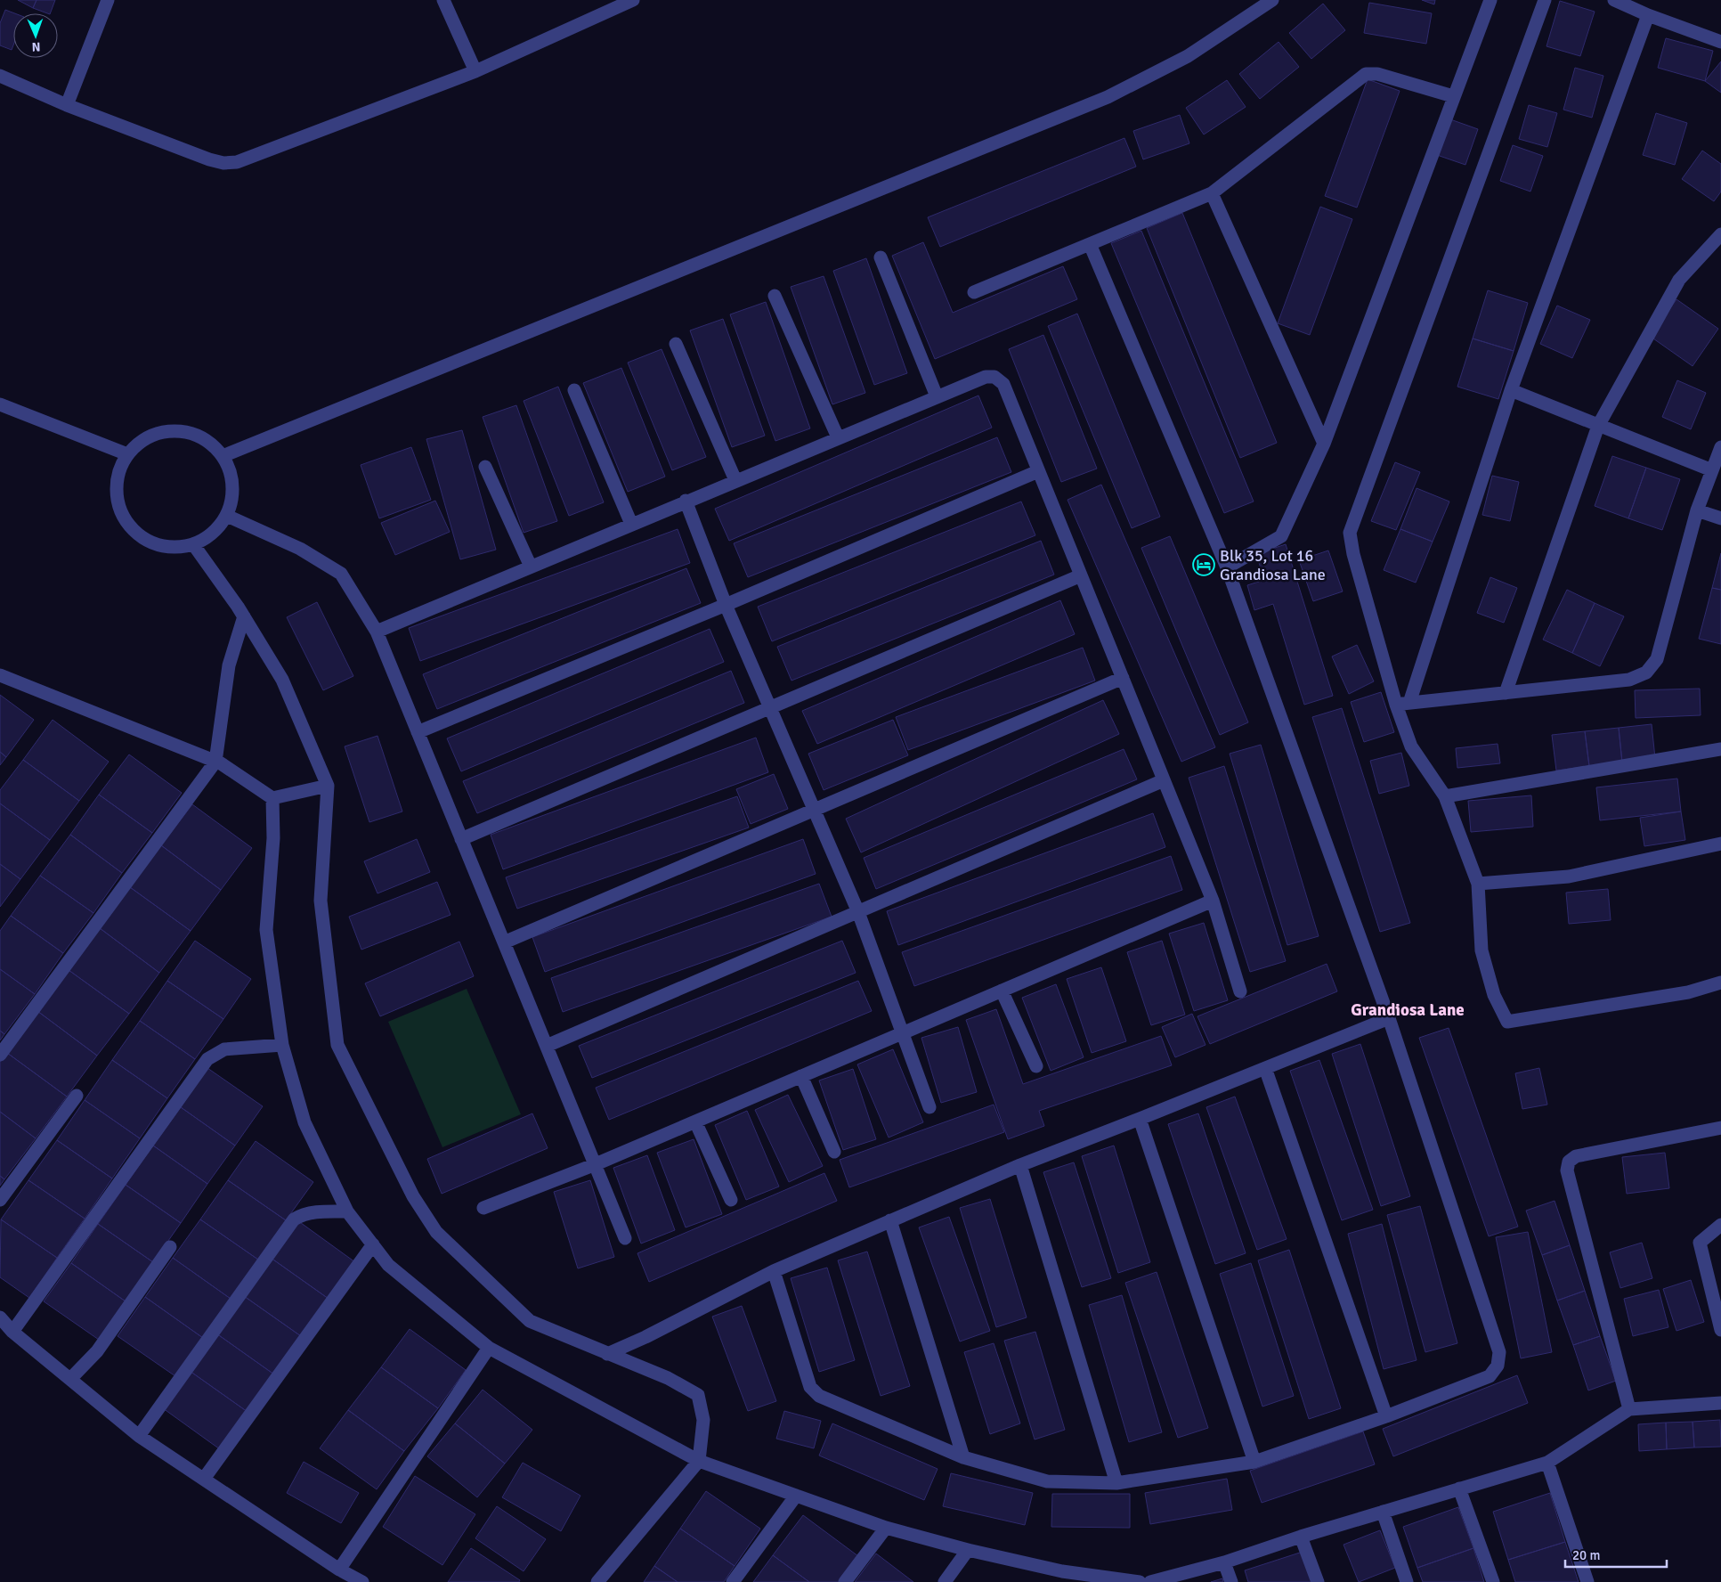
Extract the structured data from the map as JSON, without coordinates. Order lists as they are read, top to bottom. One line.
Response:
{"districts":["Grandiosa Lane"],"places":{"hotel":["Blk 35, Lot 16 Grandiosa Lane"]},"scale_bar":"20 m","north":"bottom"}
